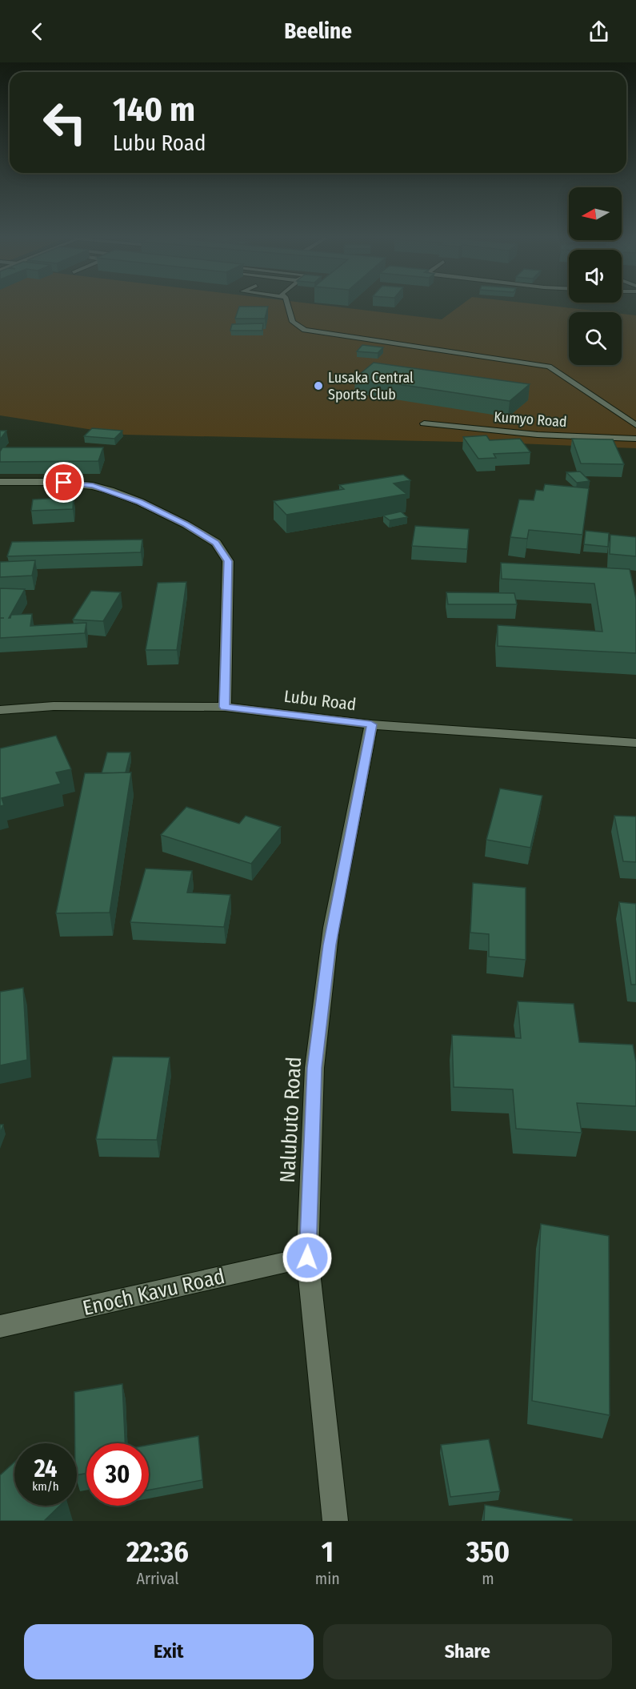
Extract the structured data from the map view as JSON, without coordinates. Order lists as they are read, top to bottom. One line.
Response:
{"streets":{"street":["Kumyo Road","Lubu Road","Nalubuto Road","Enoch Kavu Road"]},"crossings":[["Lubu Road","Nalubuto Road"],["Nalubuto Road","Enoch Kavu Road"]],"places":["Lusaka Central Sports Club"],"north":"left","page":{"header":"Beeline","turn":["140 m","Lubu Road"],"speed":"24 km/h","limit":"30","eta":["22:36","Arrival","1","min","350","m"],"buttons":["Exit","Share"]}}
